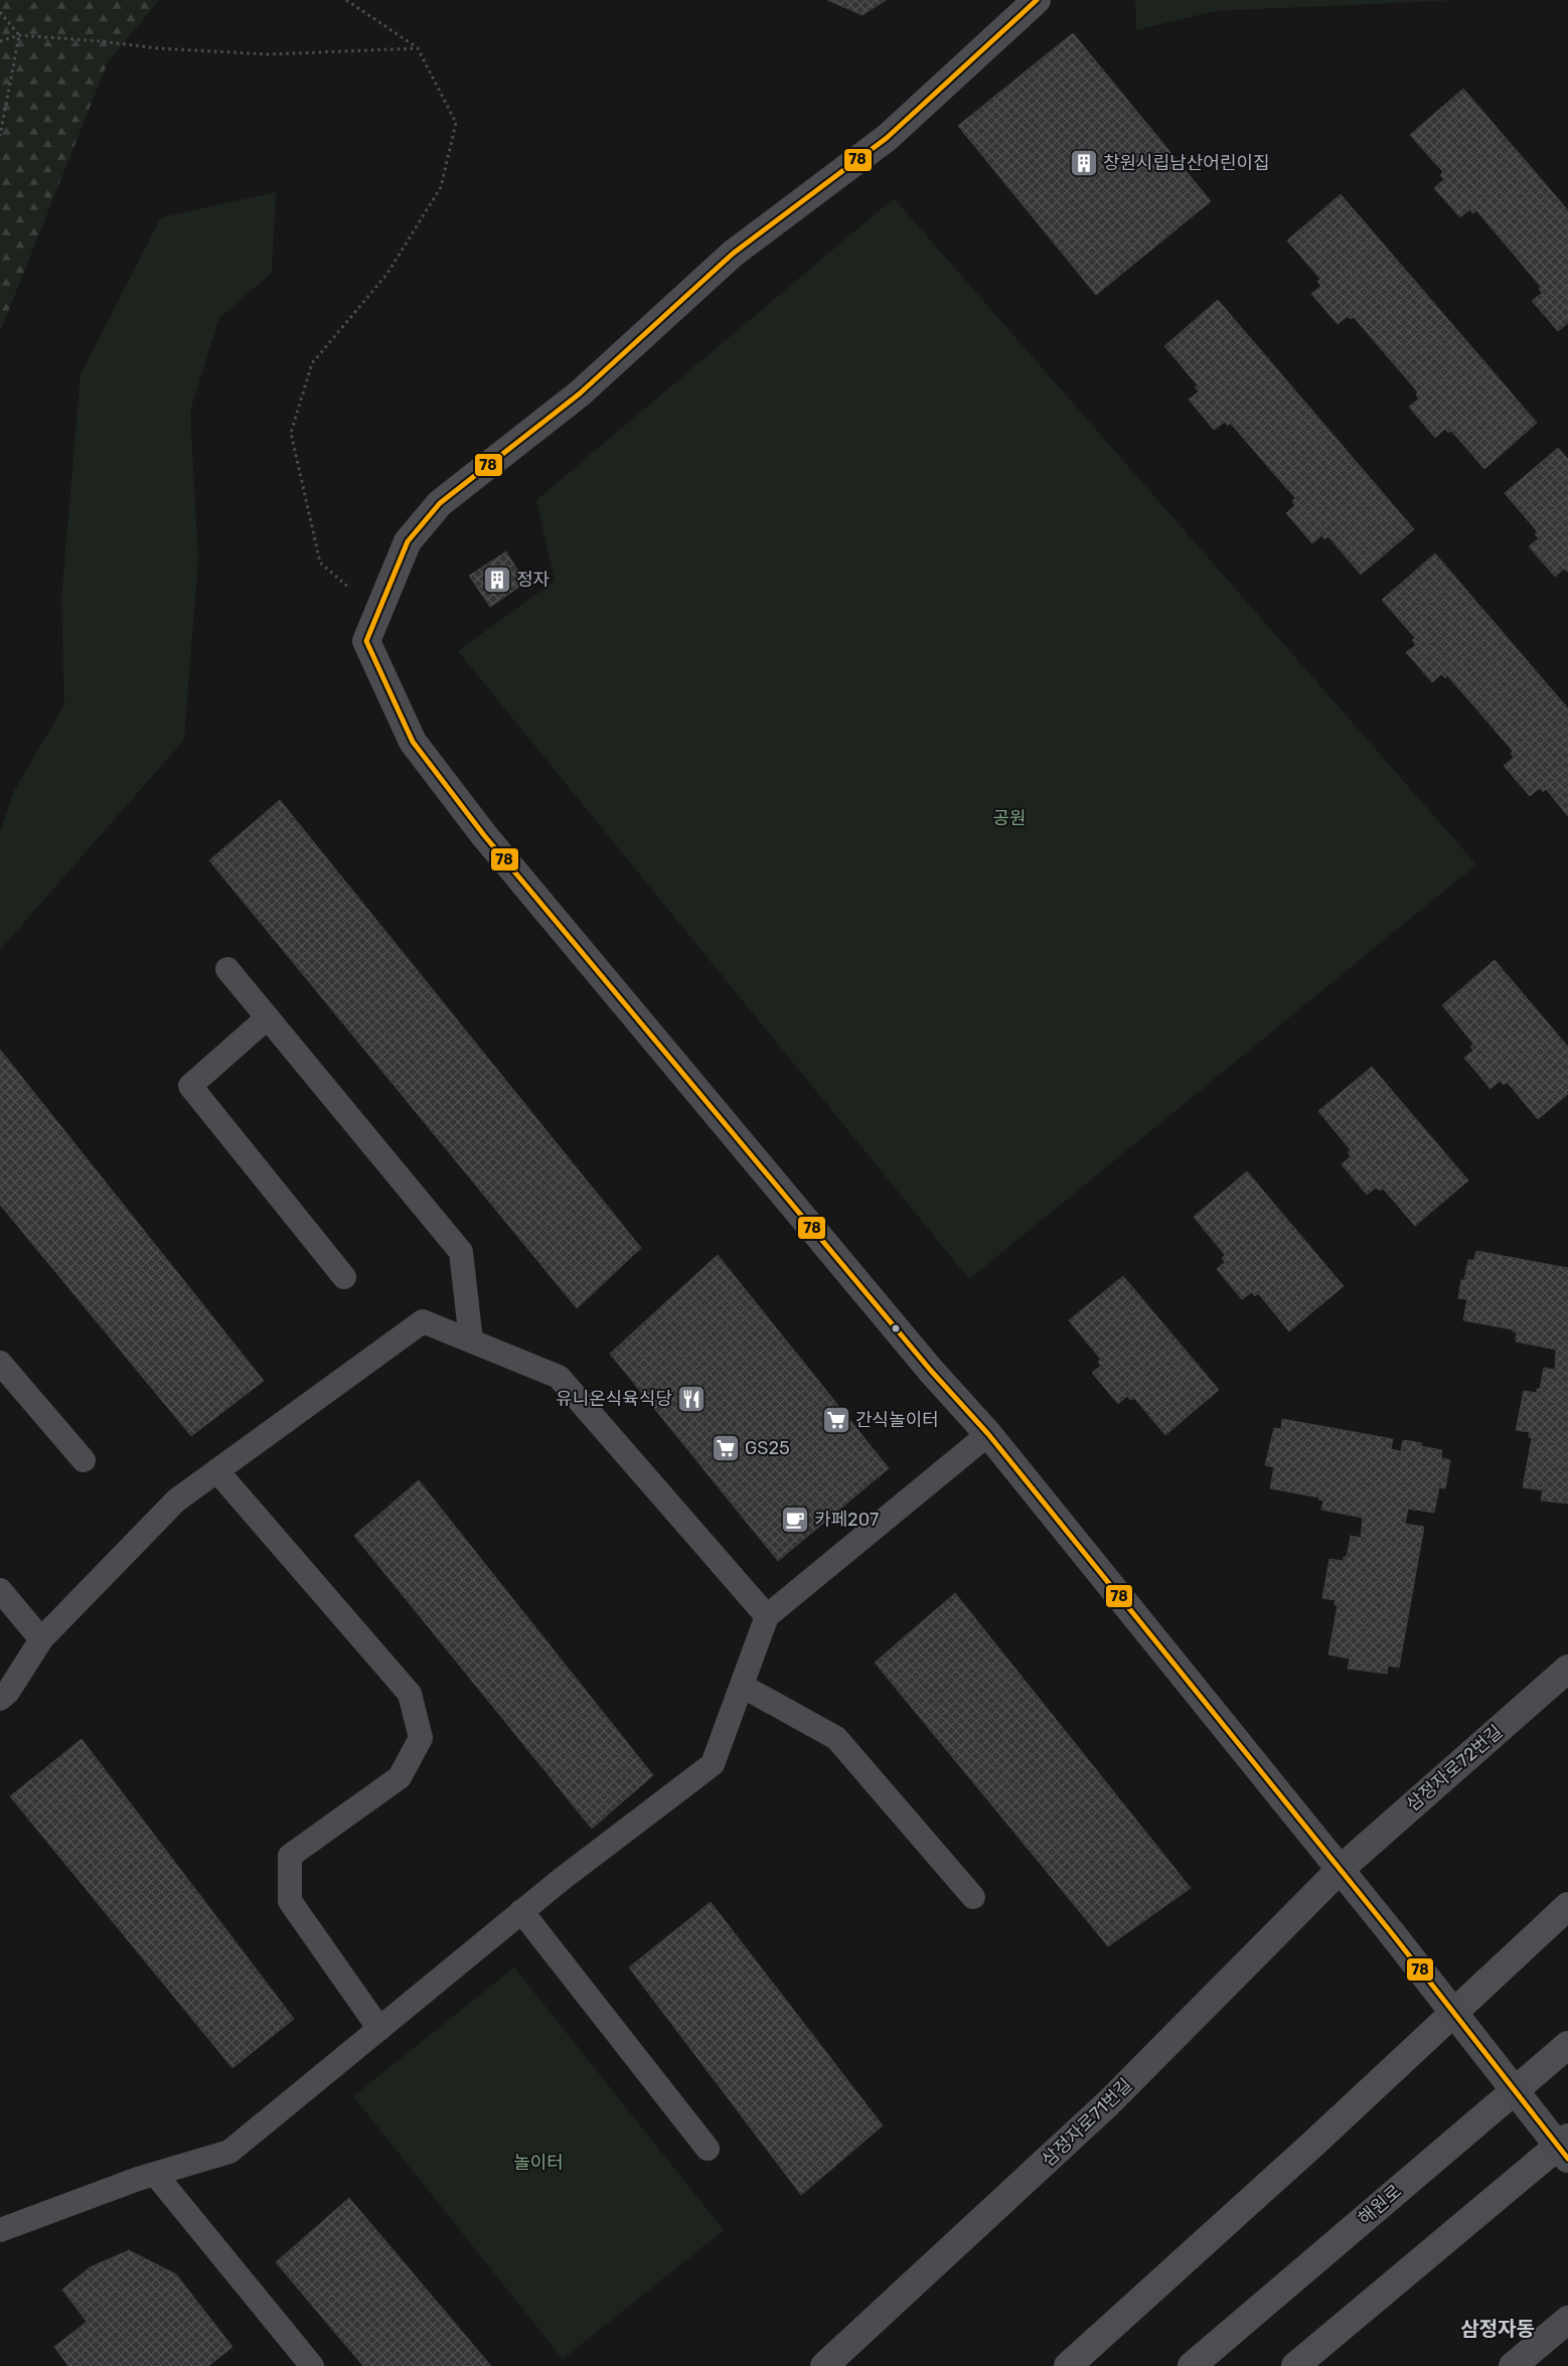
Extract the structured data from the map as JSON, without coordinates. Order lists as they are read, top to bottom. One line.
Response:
{"streets":{"highway":["해원로"],"street":["삼정자로72번길","삼정자로71번길"]},"crossings":[["삼정자로72번길","삼정자로71번길"]],"districts":["삼정자동"],"parks":["공원","놀이터"],"places":{"building":["창원시립남산어린이집","정자"],"restaurant":["유니온식육식당"],"supermarket":["간식놀이터","GS25"],"cafe":["카페207"]},"lines":["transit line 78"]}
